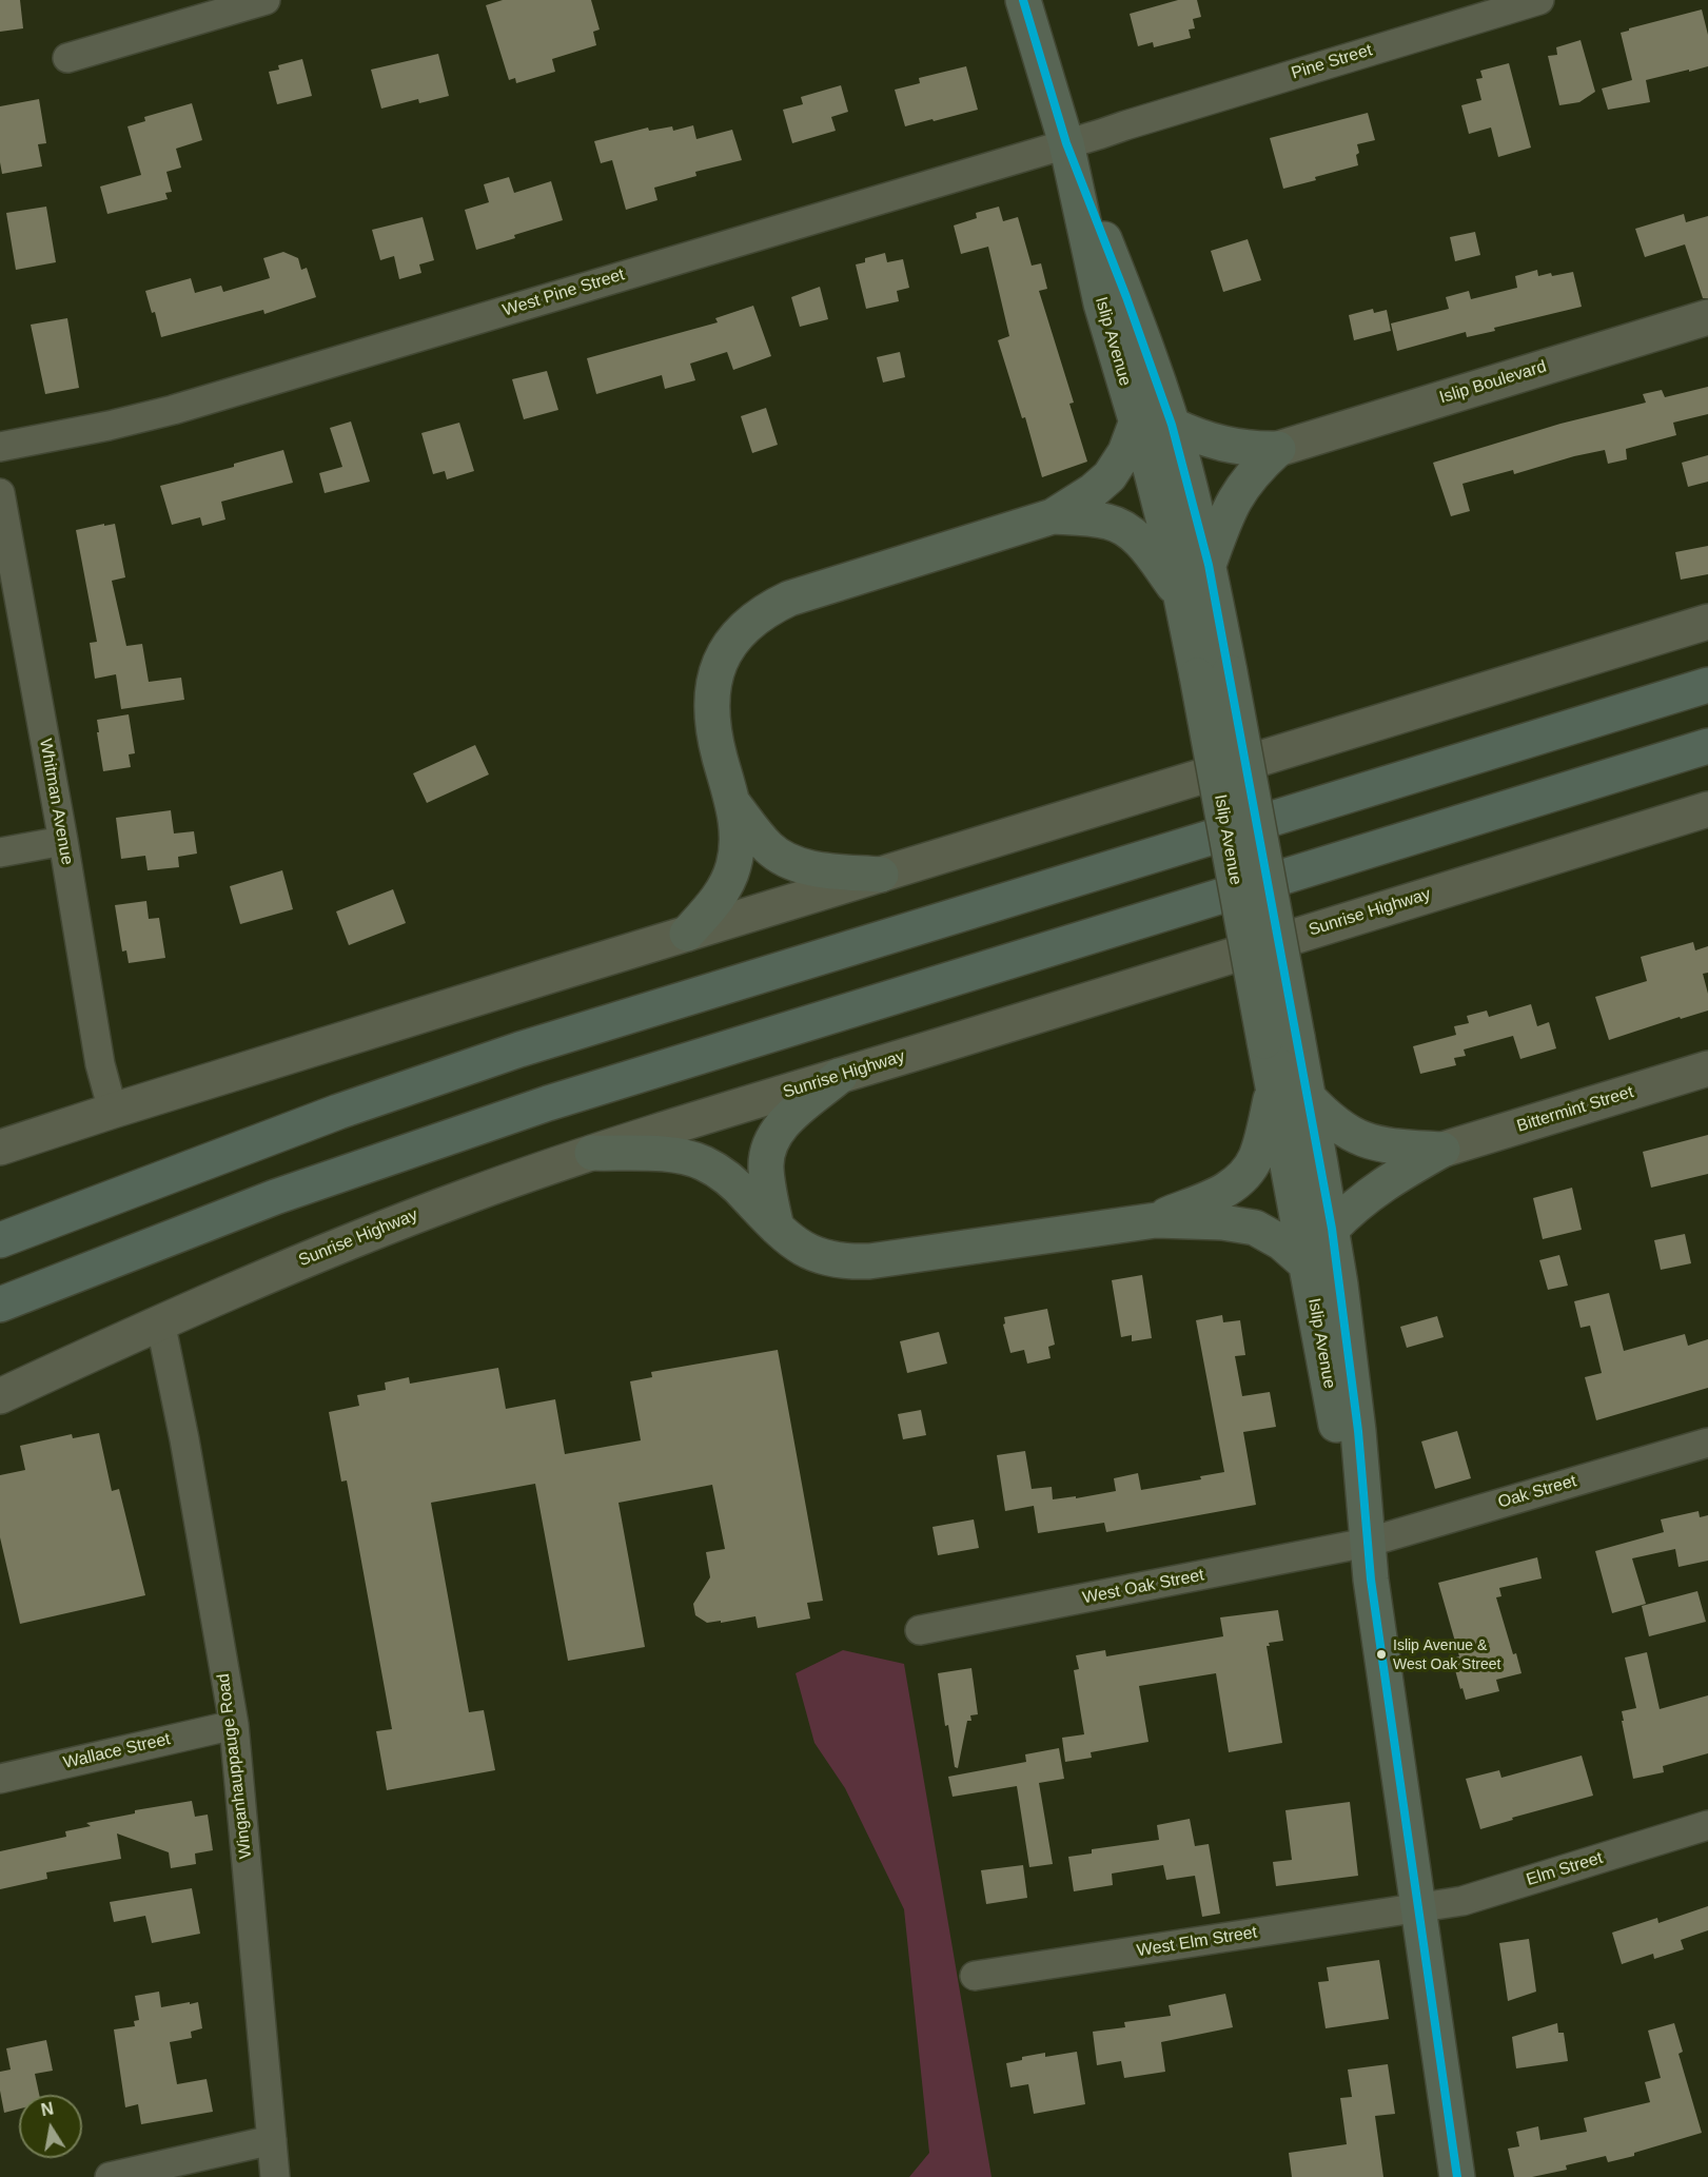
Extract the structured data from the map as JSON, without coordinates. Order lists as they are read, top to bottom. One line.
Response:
{"streets":{"main road":["Islip Avenue","Islip Boulevard","Sunrise Highway","Bittermint Street"],"street":["Pine Street","West Pine Street","Whitman Avenue","Oak Street","West Oak Street","Wallace Street","Winganhauppauge Road","Elm Street","West Elm Street"]},"crossings":[["Pine Street","West Pine Street"],["West Pine Street","Islip Avenue"],["Islip Avenue","Oak Street"],["Islip Avenue","West Oak Street"],["Islip Avenue","Elm Street"],["Islip Avenue","West Elm Street"],["Sunrise Highway","Winganhauppauge Road"],["Oak Street","West Oak Street"],["Wallace Street","Winganhauppauge Road"],["Elm Street","West Elm Street"]],"places":["Islip Avenue & West Oak Street"],"north":"top"}
